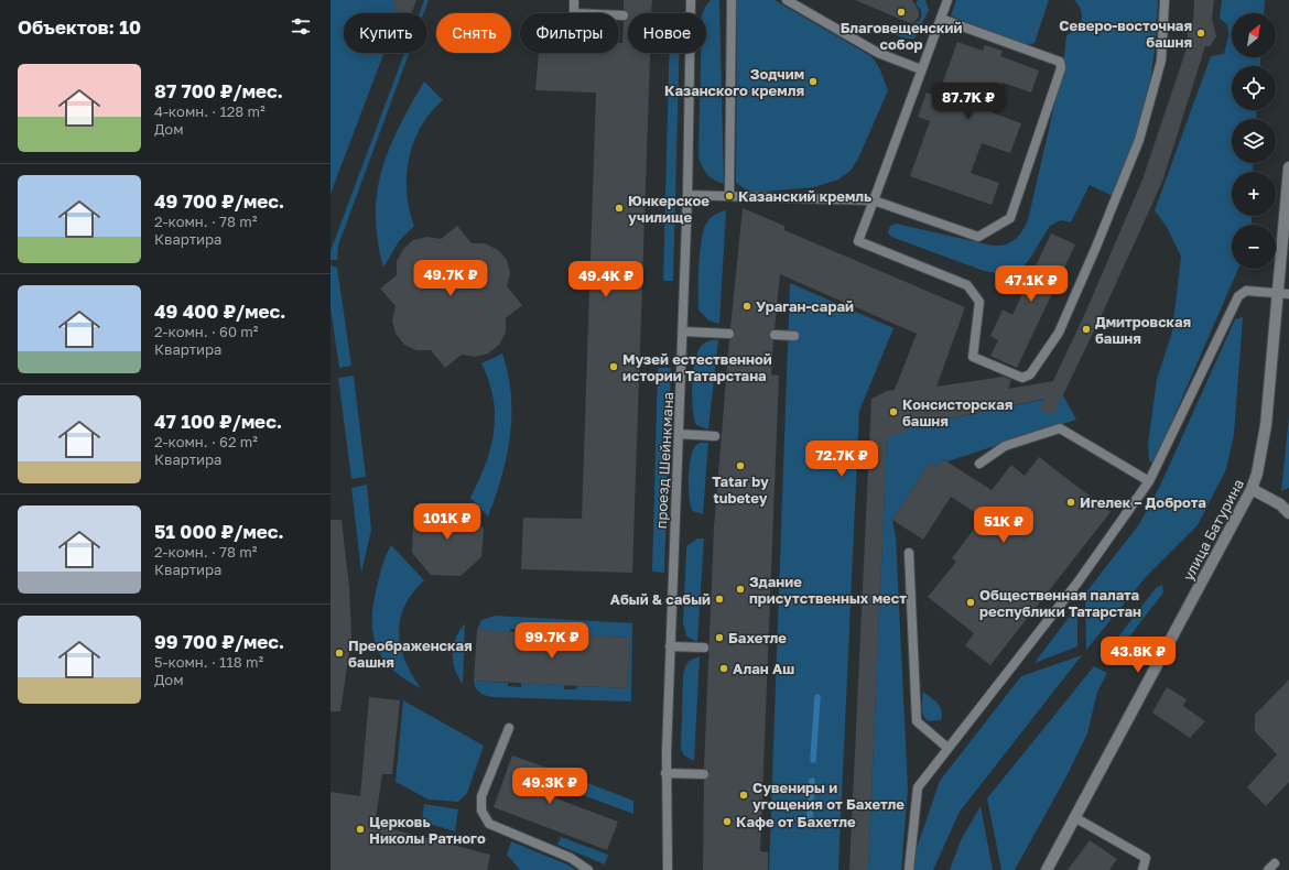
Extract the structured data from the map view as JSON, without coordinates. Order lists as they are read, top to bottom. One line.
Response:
{"streets":{"main road":["улица Батурина"],"lane":["проезд Шейнкмана"]},"places":["Благовещенский собор","Северо-восточная башня","Зодчим Казанского кремля","Казанский кремль","Юнкерское училище","Ураган-сарай","Дмитровская башня","Музей естественной истории Татарстана","Консисторская башня","Tatar by tubetey","Игелек – Доброта","Здание присутственных мест","Абый & сабый","Общественная палата республики Татарстан","Бахетле","Преображенская башня","Алан Аш","Сувениры и угощения от Бахетле","Кафе от Бахетле","Церковь Николы Ратного"],"north":"top right","page":{"heading":"Объектов: 10","map_buttons":["+","−"],"chip":["Купить","Снять","Фильтры","Новое"],"list":[{"name":"87 700 ₽/мес.","note":"4-комн. · 128 m² · Дом"},{"name":"49 700 ₽/мес.","note":"2-комн. · 78 m² · Квартира"},{"name":"49 400 ₽/мес.","note":"2-комн. · 60 m² · Квартира"},{"name":"47 100 ₽/мес.","note":"2-комн. · 62 m² · Квартира"},{"name":"51 000 ₽/мес.","note":"2-комн. · 78 m² · Квартира"},{"name":"99 700 ₽/мес.","note":"5-комн. · 118 m² · Дом"}],"price":["87.7K ₽","49.7K ₽","49.4K ₽","47.1K ₽","72.7K ₽","101K ₽","51K ₽","99.7K ₽","43.8K ₽","49.3K ₽"]}}
